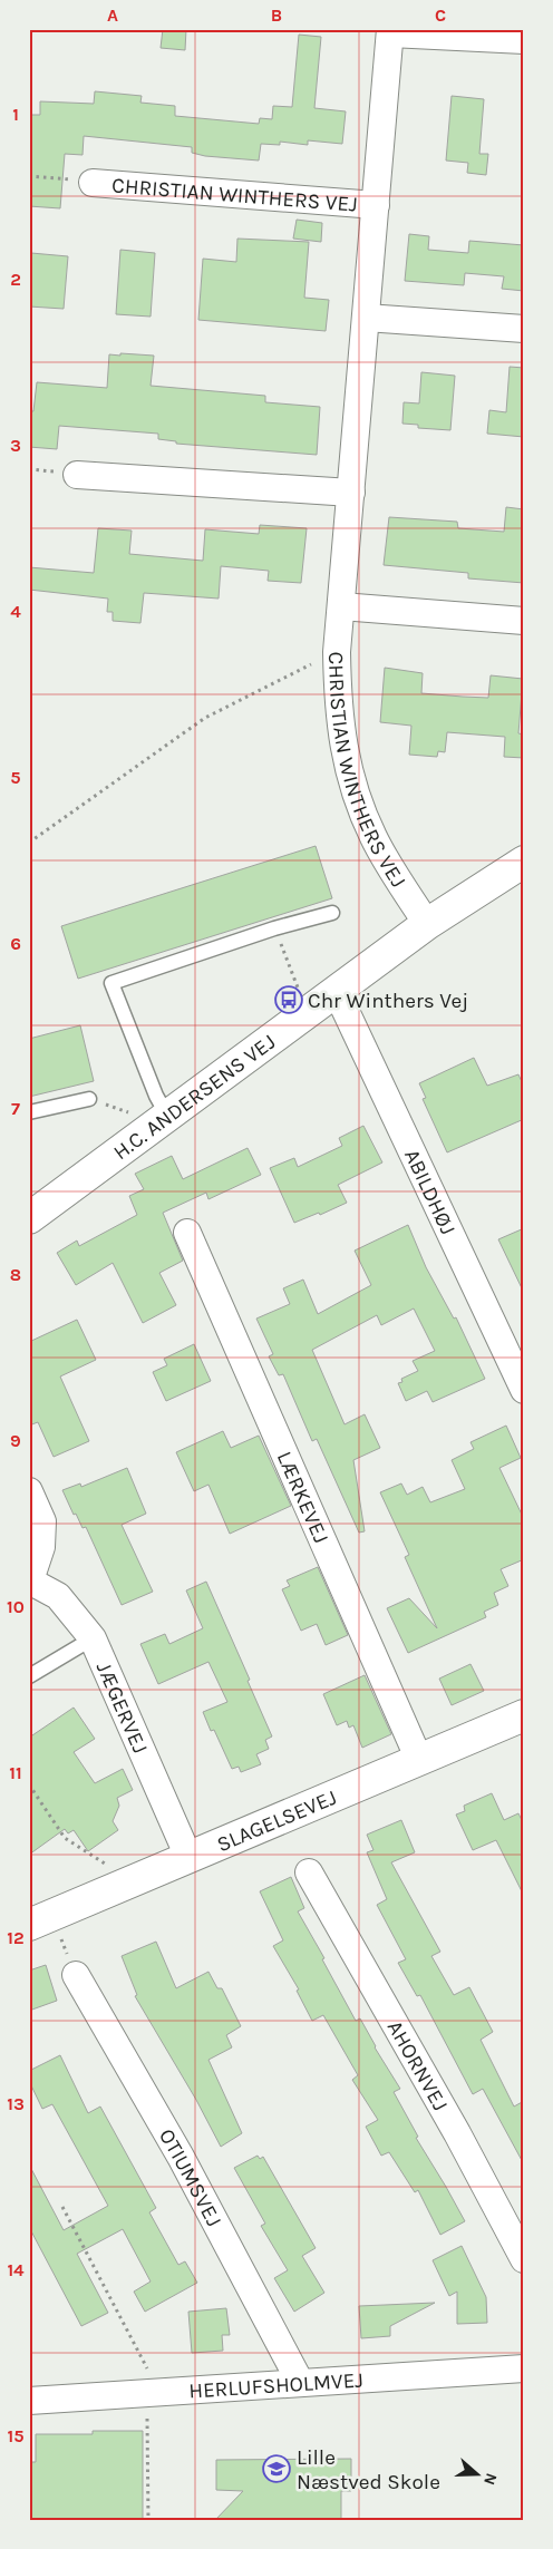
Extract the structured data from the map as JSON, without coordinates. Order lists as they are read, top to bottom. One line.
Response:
{"streets":{"street":["CHRISTIAN WINTHERS VEJ","H.C. ANDERSENS VEJ","ABILDHØJ","LÆRKEVEJ","JÆGERVEJ","SLAGELSEVEJ","AHORNVEJ","OTIUMSVEJ","HERLUFSHOLMVEJ"]},"crossings":[["CHRISTIAN WINTHERS VEJ","H.C. ANDERSENS VEJ"],["H.C. ANDERSENS VEJ","ABILDHØJ"],["LÆRKEVEJ","SLAGELSEVEJ"],["JÆGERVEJ","SLAGELSEVEJ"],["OTIUMSVEJ","HERLUFSHOLMVEJ"]],"places":{"bus stop":["Chr Winthers Vej"],"school or university":["Lille Næstved Skole"]},"north":"right","grid":{"columns":["A","B","C"],"rows":["1","2","3","4","5","6","7","8","9","10","11","12","13","14","15"]}}
